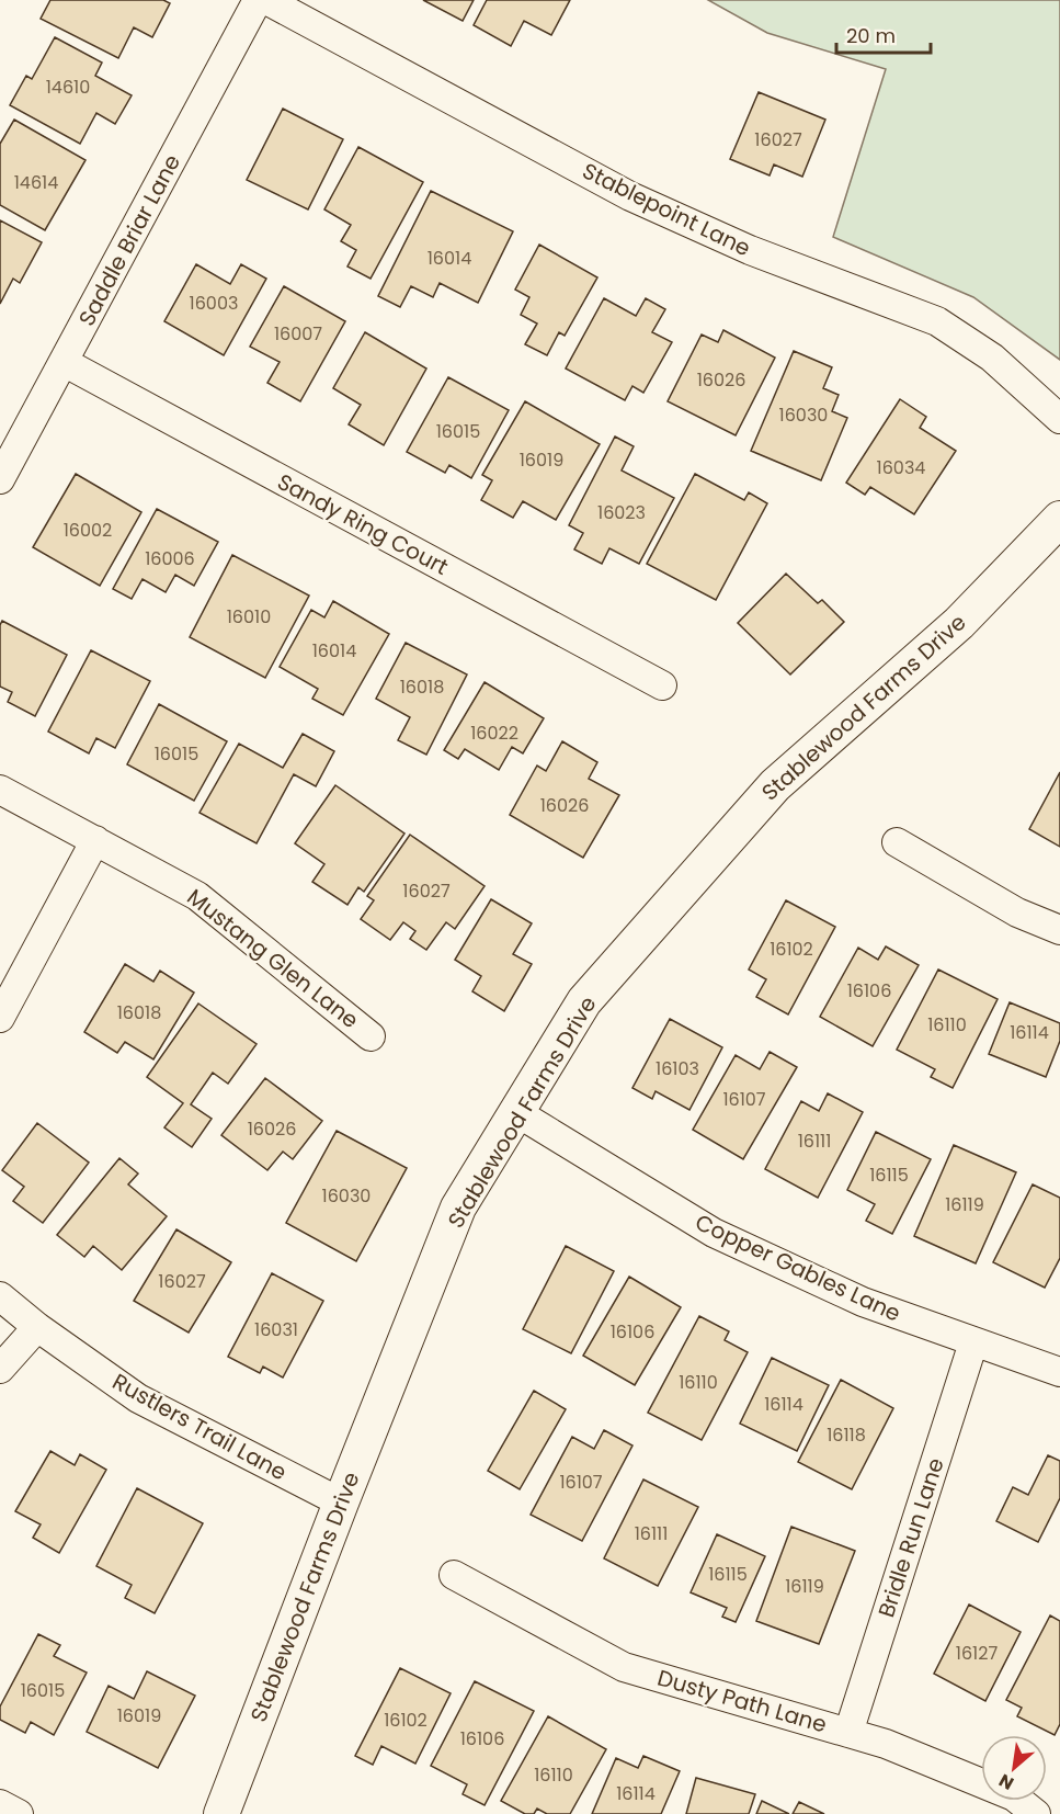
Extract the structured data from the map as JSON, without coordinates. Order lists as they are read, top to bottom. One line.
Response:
{"streets":{"street":["Stablepoint Lane","Saddle Briar Lane","Sandy Ring Court","Stablewood Farms Drive","Mustang Glen Lane","Copper Gables Lane","Rustlers Trail Lane","Bridle Run Lane","Dusty Path Lane"]},"crossings":[["Saddle Briar Lane","Sandy Ring Court"],["Stablewood Farms Drive","Copper Gables Lane"],["Stablewood Farms Drive","Rustlers Trail Lane"],["Copper Gables Lane","Bridle Run Lane"],["Bridle Run Lane","Dusty Path Lane"]],"house_numbers":["14610","16027","14614","16014","16003","16007","16026","16030","16015","16019","16034","16023","16002","16006","16010","16014","16018","16022","16015","16026","16027","16102","16106","16018","16110","16114","16103","16107","16026","16111","16115","16030","16119","16027","16031","16106","16110","16114","16118","16107","16111","16115","16119","16127","16015","16019","16102","16106","16110","16114"],"scale_bar":"20 m","north":"bottom left"}
